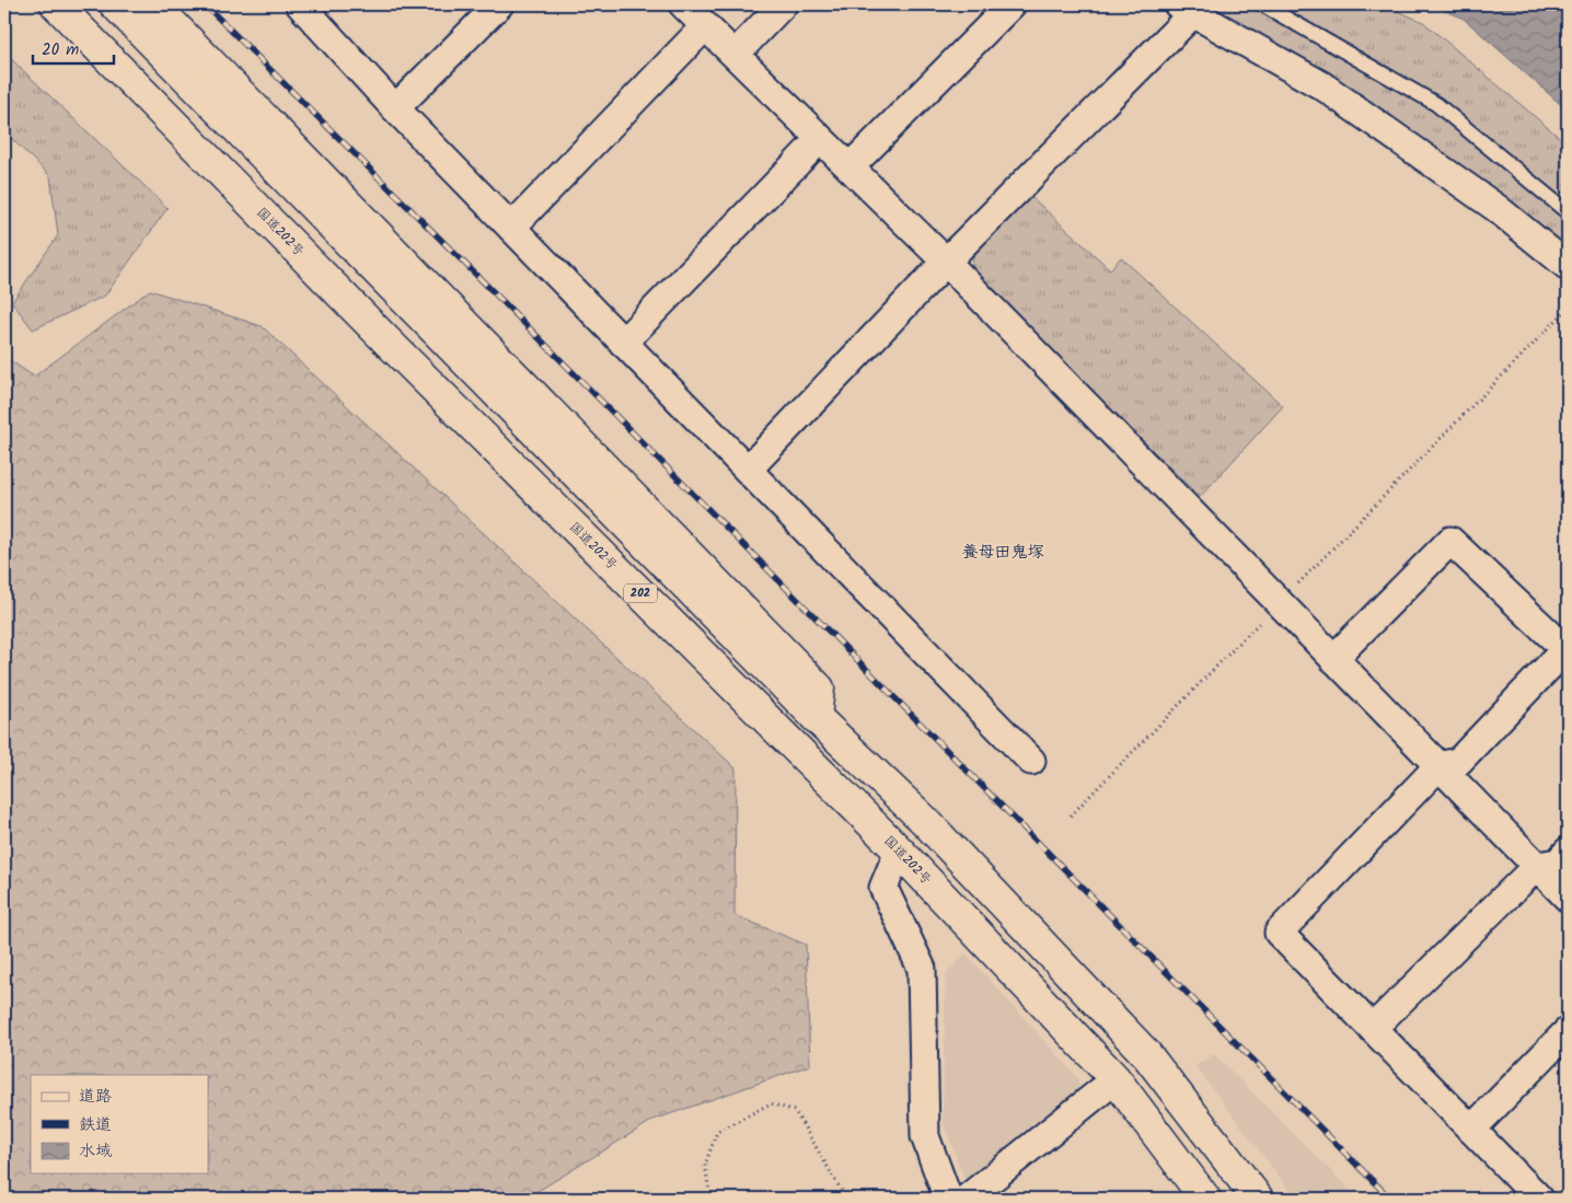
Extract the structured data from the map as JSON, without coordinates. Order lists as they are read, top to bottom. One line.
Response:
{"streets":{"main road":["国道202号","202"]},"districts":["養母田鬼塚"],"legend":["道路","鉄道","水域"],"scale_bar":"20 m"}
